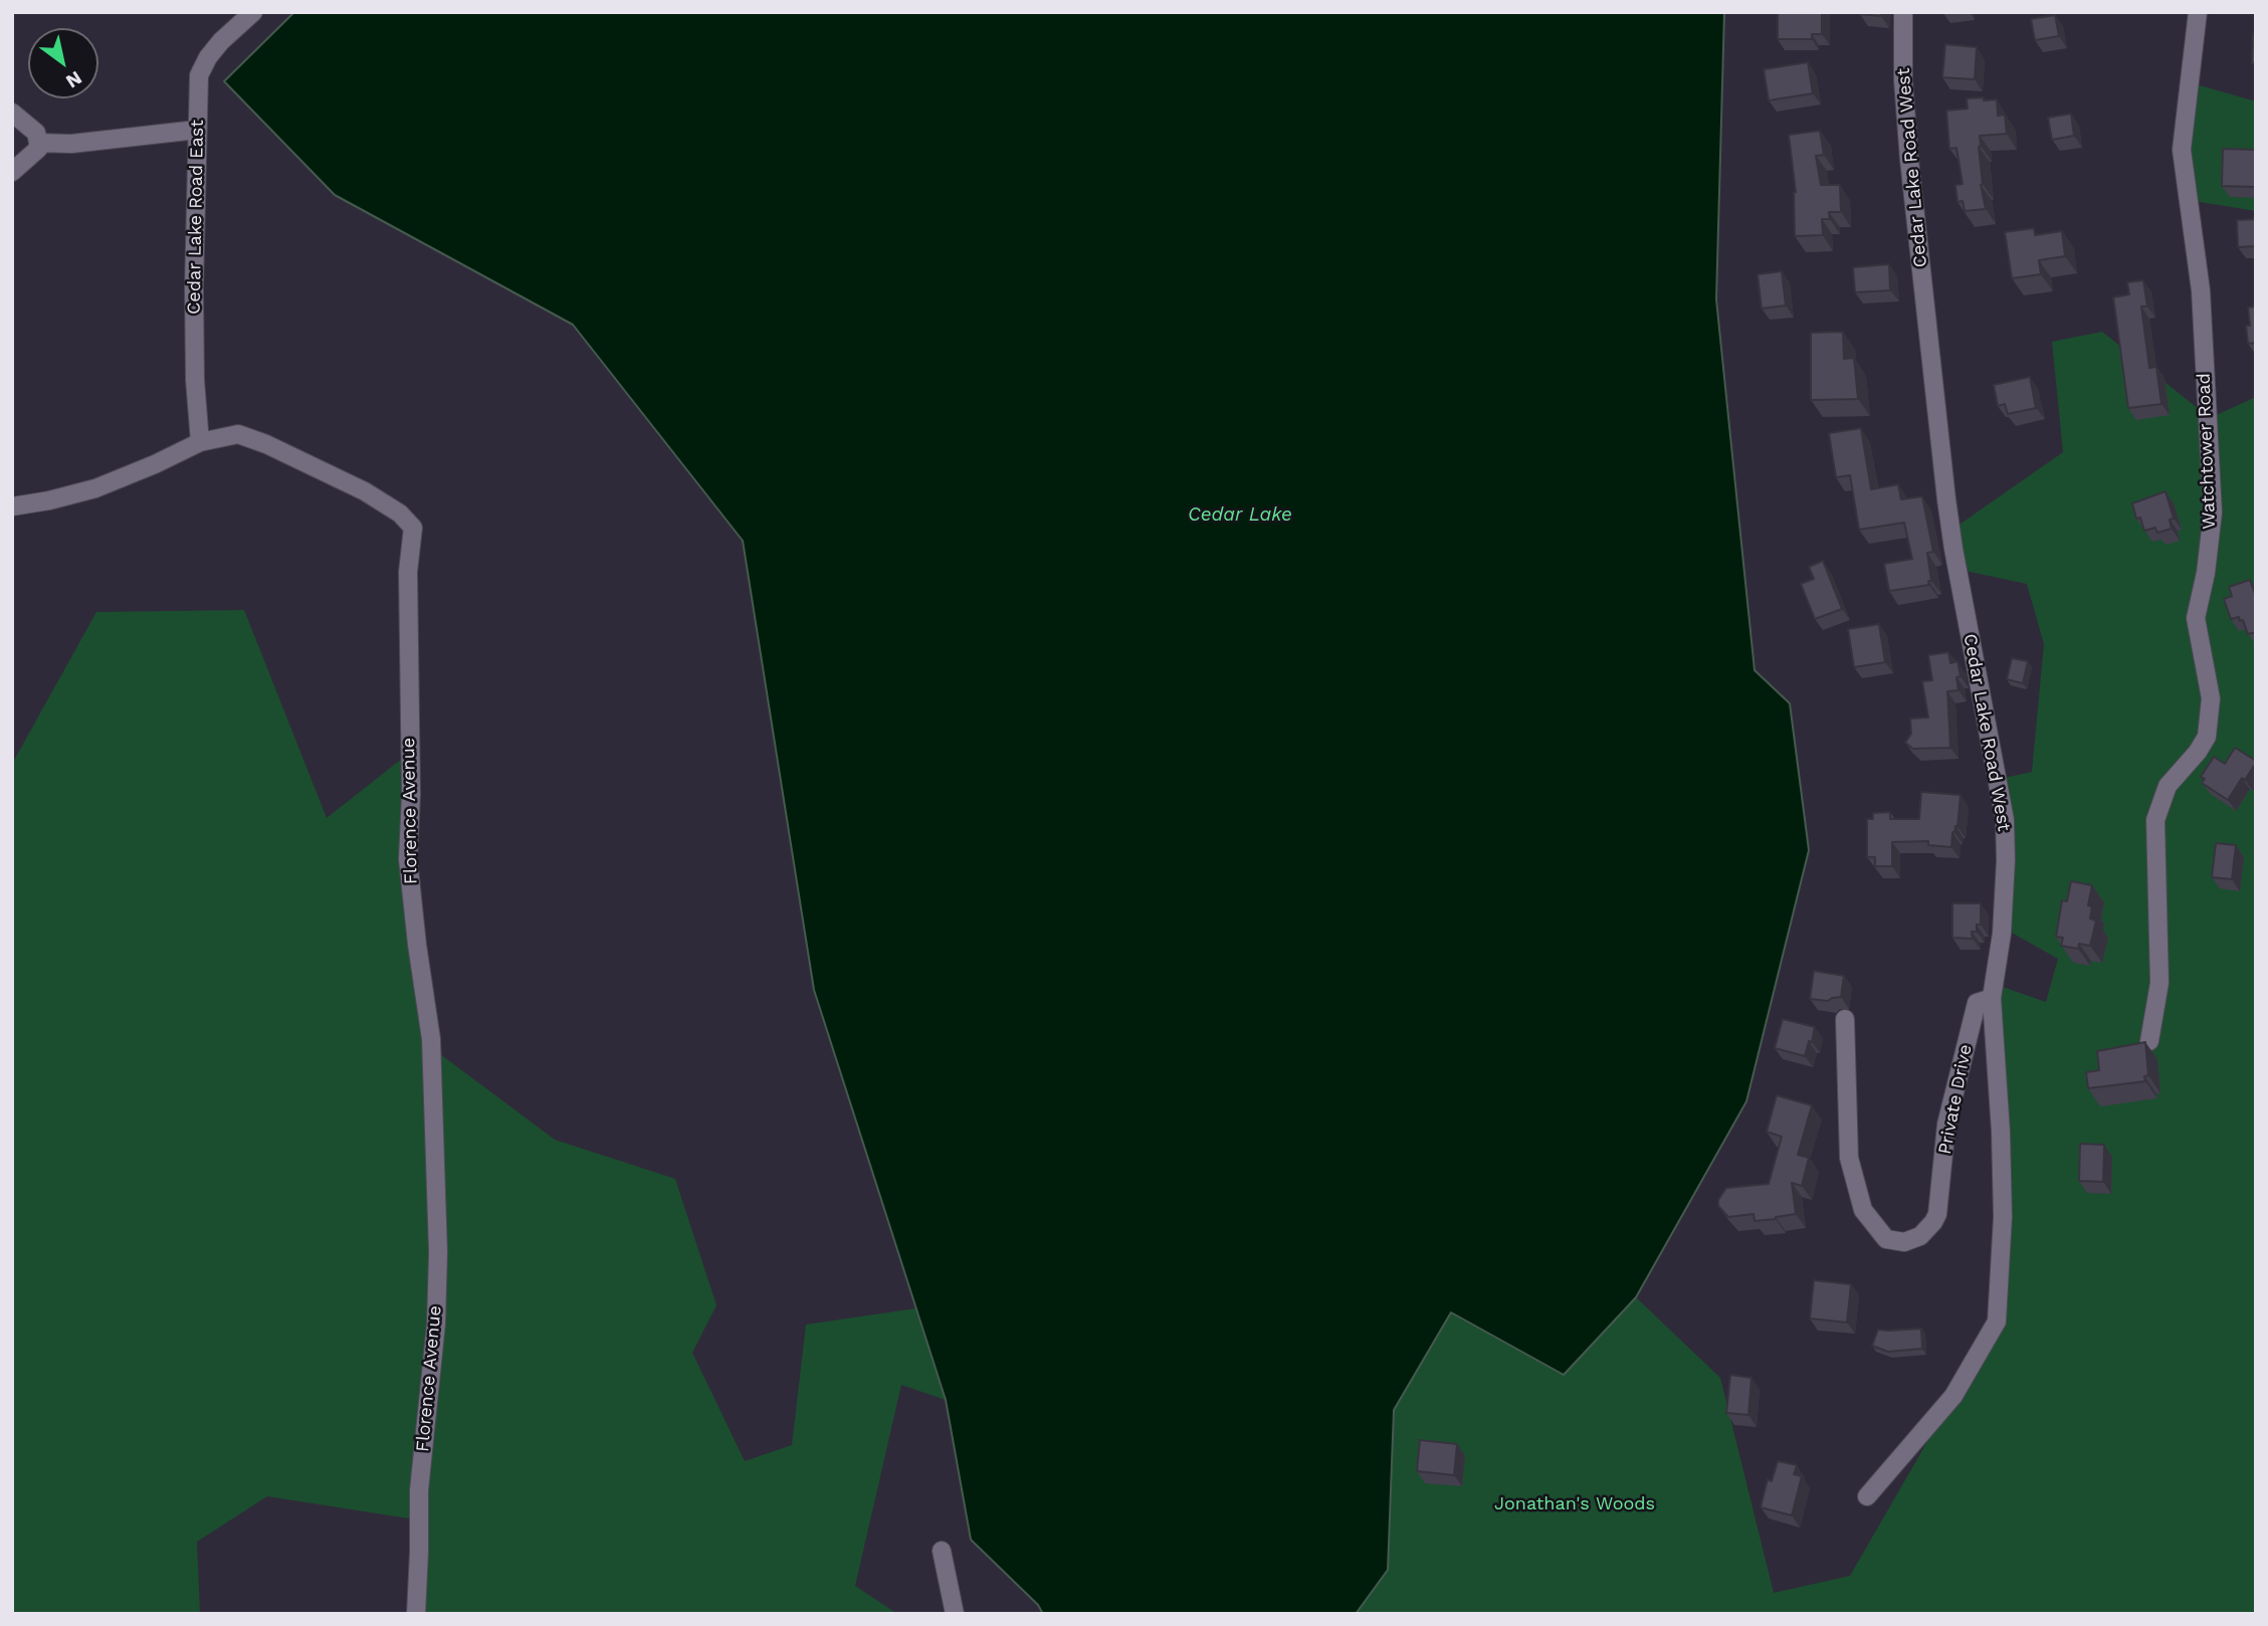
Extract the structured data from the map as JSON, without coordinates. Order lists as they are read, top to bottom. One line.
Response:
{"streets":{"street":["Cedar Lake Road West","Cedar Lake Road East","Watchtower Road","Florence Avenue","Private Drive"]},"crossings":[["Cedar Lake Road West","Private Drive"],["Cedar Lake Road East","Florence Avenue"]],"water":["Cedar Lake"],"parks":["Jonathan's Woods"],"north":"bottom right"}
